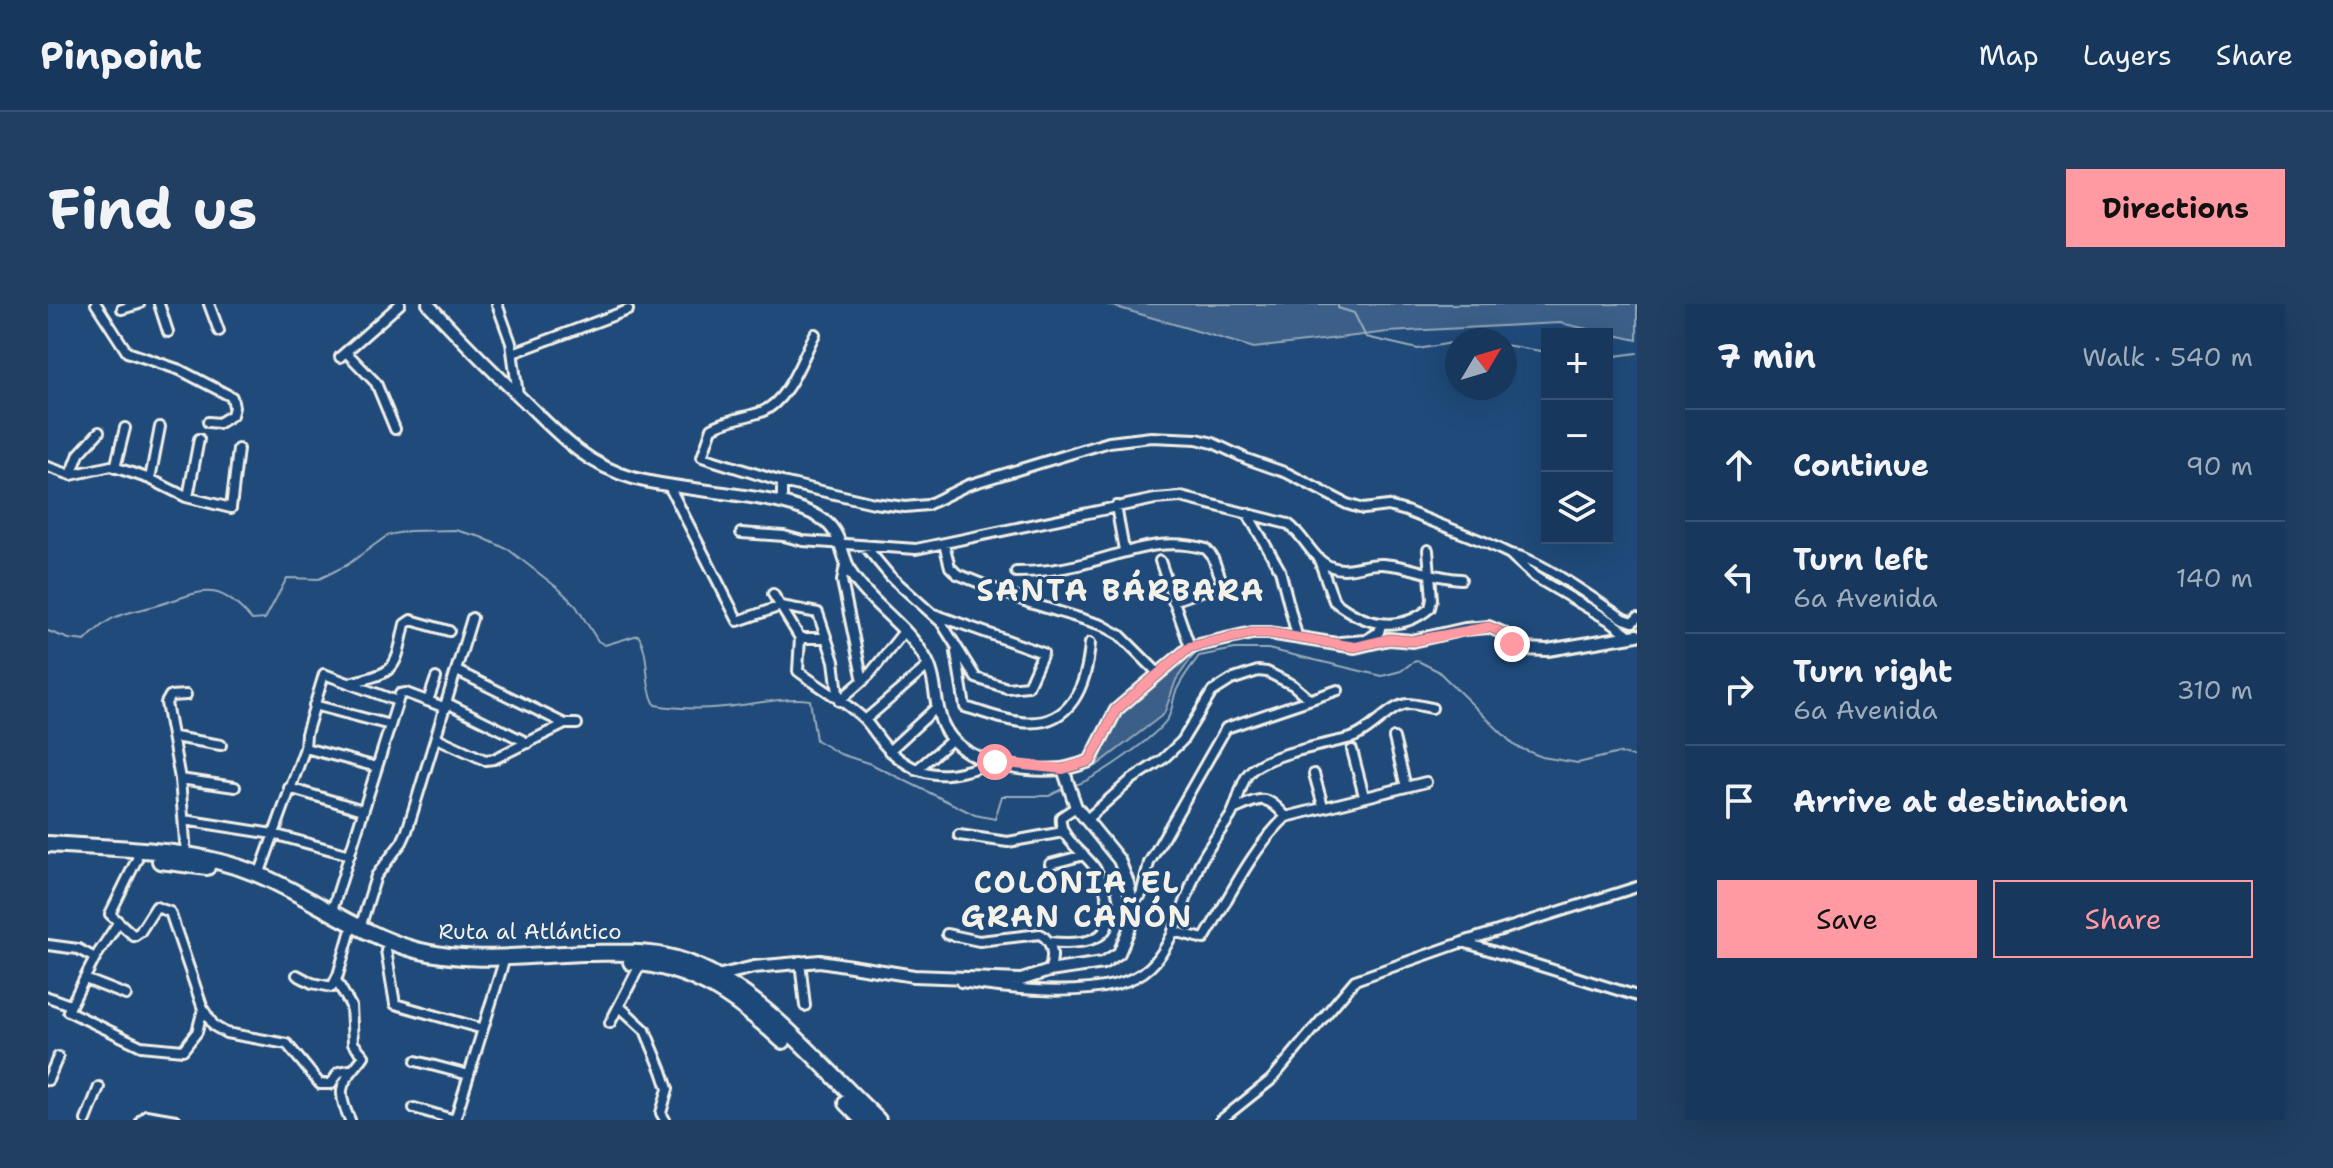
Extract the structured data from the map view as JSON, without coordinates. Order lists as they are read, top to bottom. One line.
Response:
{"streets":{"highway":["Ruta al Atlántico"]},"districts":["SANTA BÁRBARA","COLONIA EL GRAN CAÑÓN"],"north":"top right","page":{"header":"Pinpoint","nav":["Map","Layers","Share"],"buttons":["Directions",["Save","Share"]],"title":"Find us","heading":["7 min","Walk · 540 m"],"map_buttons":["+","−"],"list":[["Continue","90 m"],["Turn left","6a Avenida","140 m"],["Turn right","6a Avenida","310 m"],"Arrive at destination"]}}
